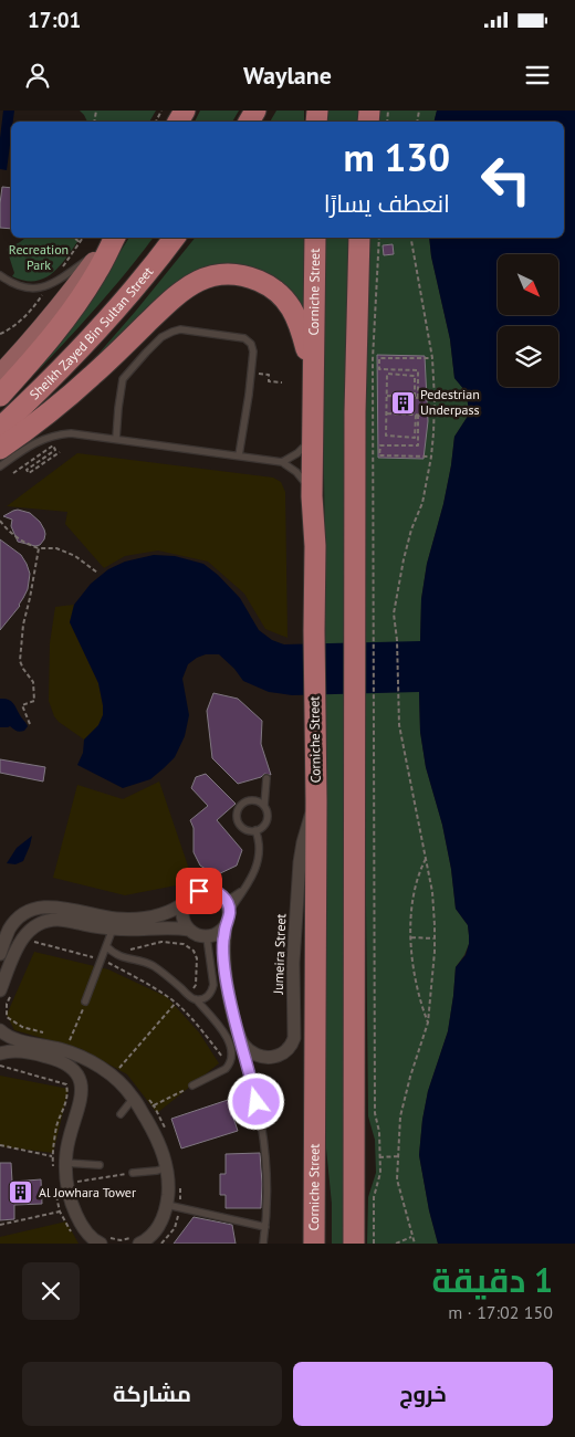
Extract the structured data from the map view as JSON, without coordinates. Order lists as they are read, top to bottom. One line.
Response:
{"streets":{"highway":["Corniche Street","Sheikh Zayed Bin Sultan Street"],"street":["Jumeira Street"]},"crossings":[["Corniche Street","Jumeira Street"]],"parks":["Recreation Park"],"places":{"building":["Pedestrian Underpass","Al Jowhara Tower"]},"north":"bottom right","page":{"status":"17:01","header":"Waylane","turn":["130 m","انعطف يسارًا"],"heading":["1 دقيقة","150 m · 17:02"],"buttons":["خروج","مشاركة"]}}
